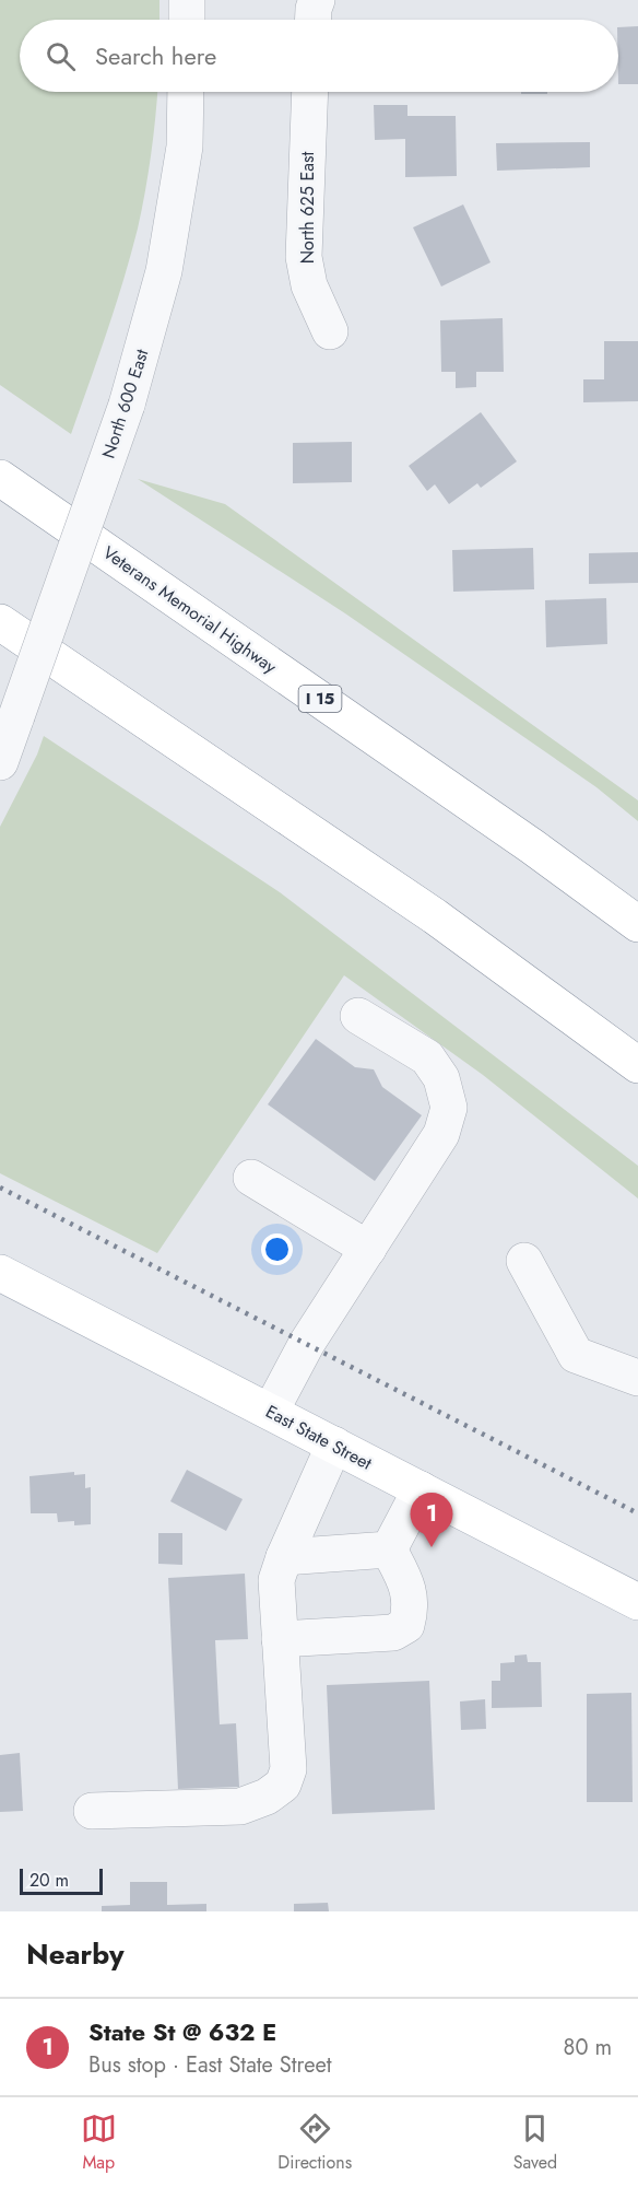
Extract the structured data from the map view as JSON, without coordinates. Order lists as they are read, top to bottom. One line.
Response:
{"streets":{"main road":["Veterans Memorial Highway","I 15","East State Street"],"street":["North 625 East","North 600 East"]},"scale_bar":"20 m","page":{"search":"Search here","pins":"1","scale":"20 m","heading":"Nearby","list":[{"mark":"1","name":"State St @ 632 E","note":"Bus stop · East State Street","value":"80 m"}],"nav":["Map","Directions","Saved"]}}
